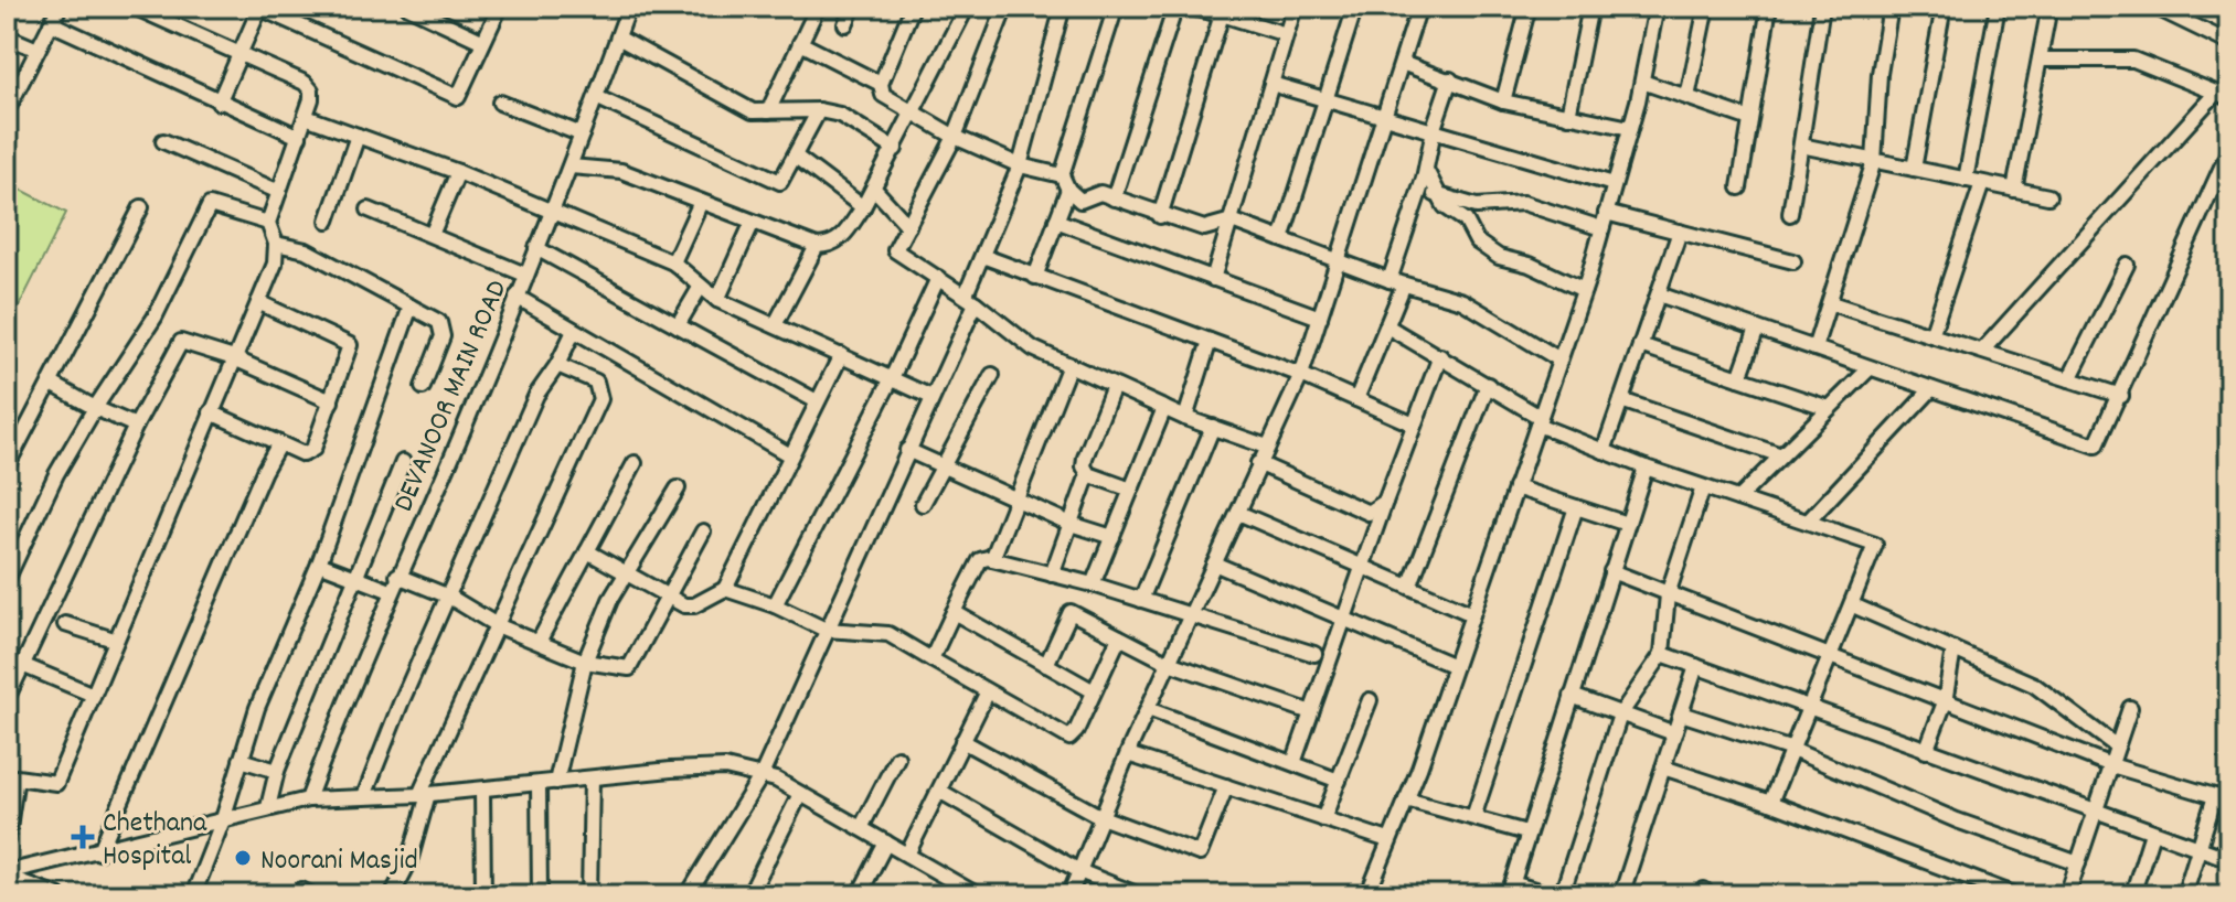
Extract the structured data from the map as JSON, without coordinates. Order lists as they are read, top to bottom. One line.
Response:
{"streets":{"street":["DEVANOOR MAIN ROAD"]},"places":{"health":["Chethana Hospital"],"other":["Noorani Masjid"]}}
